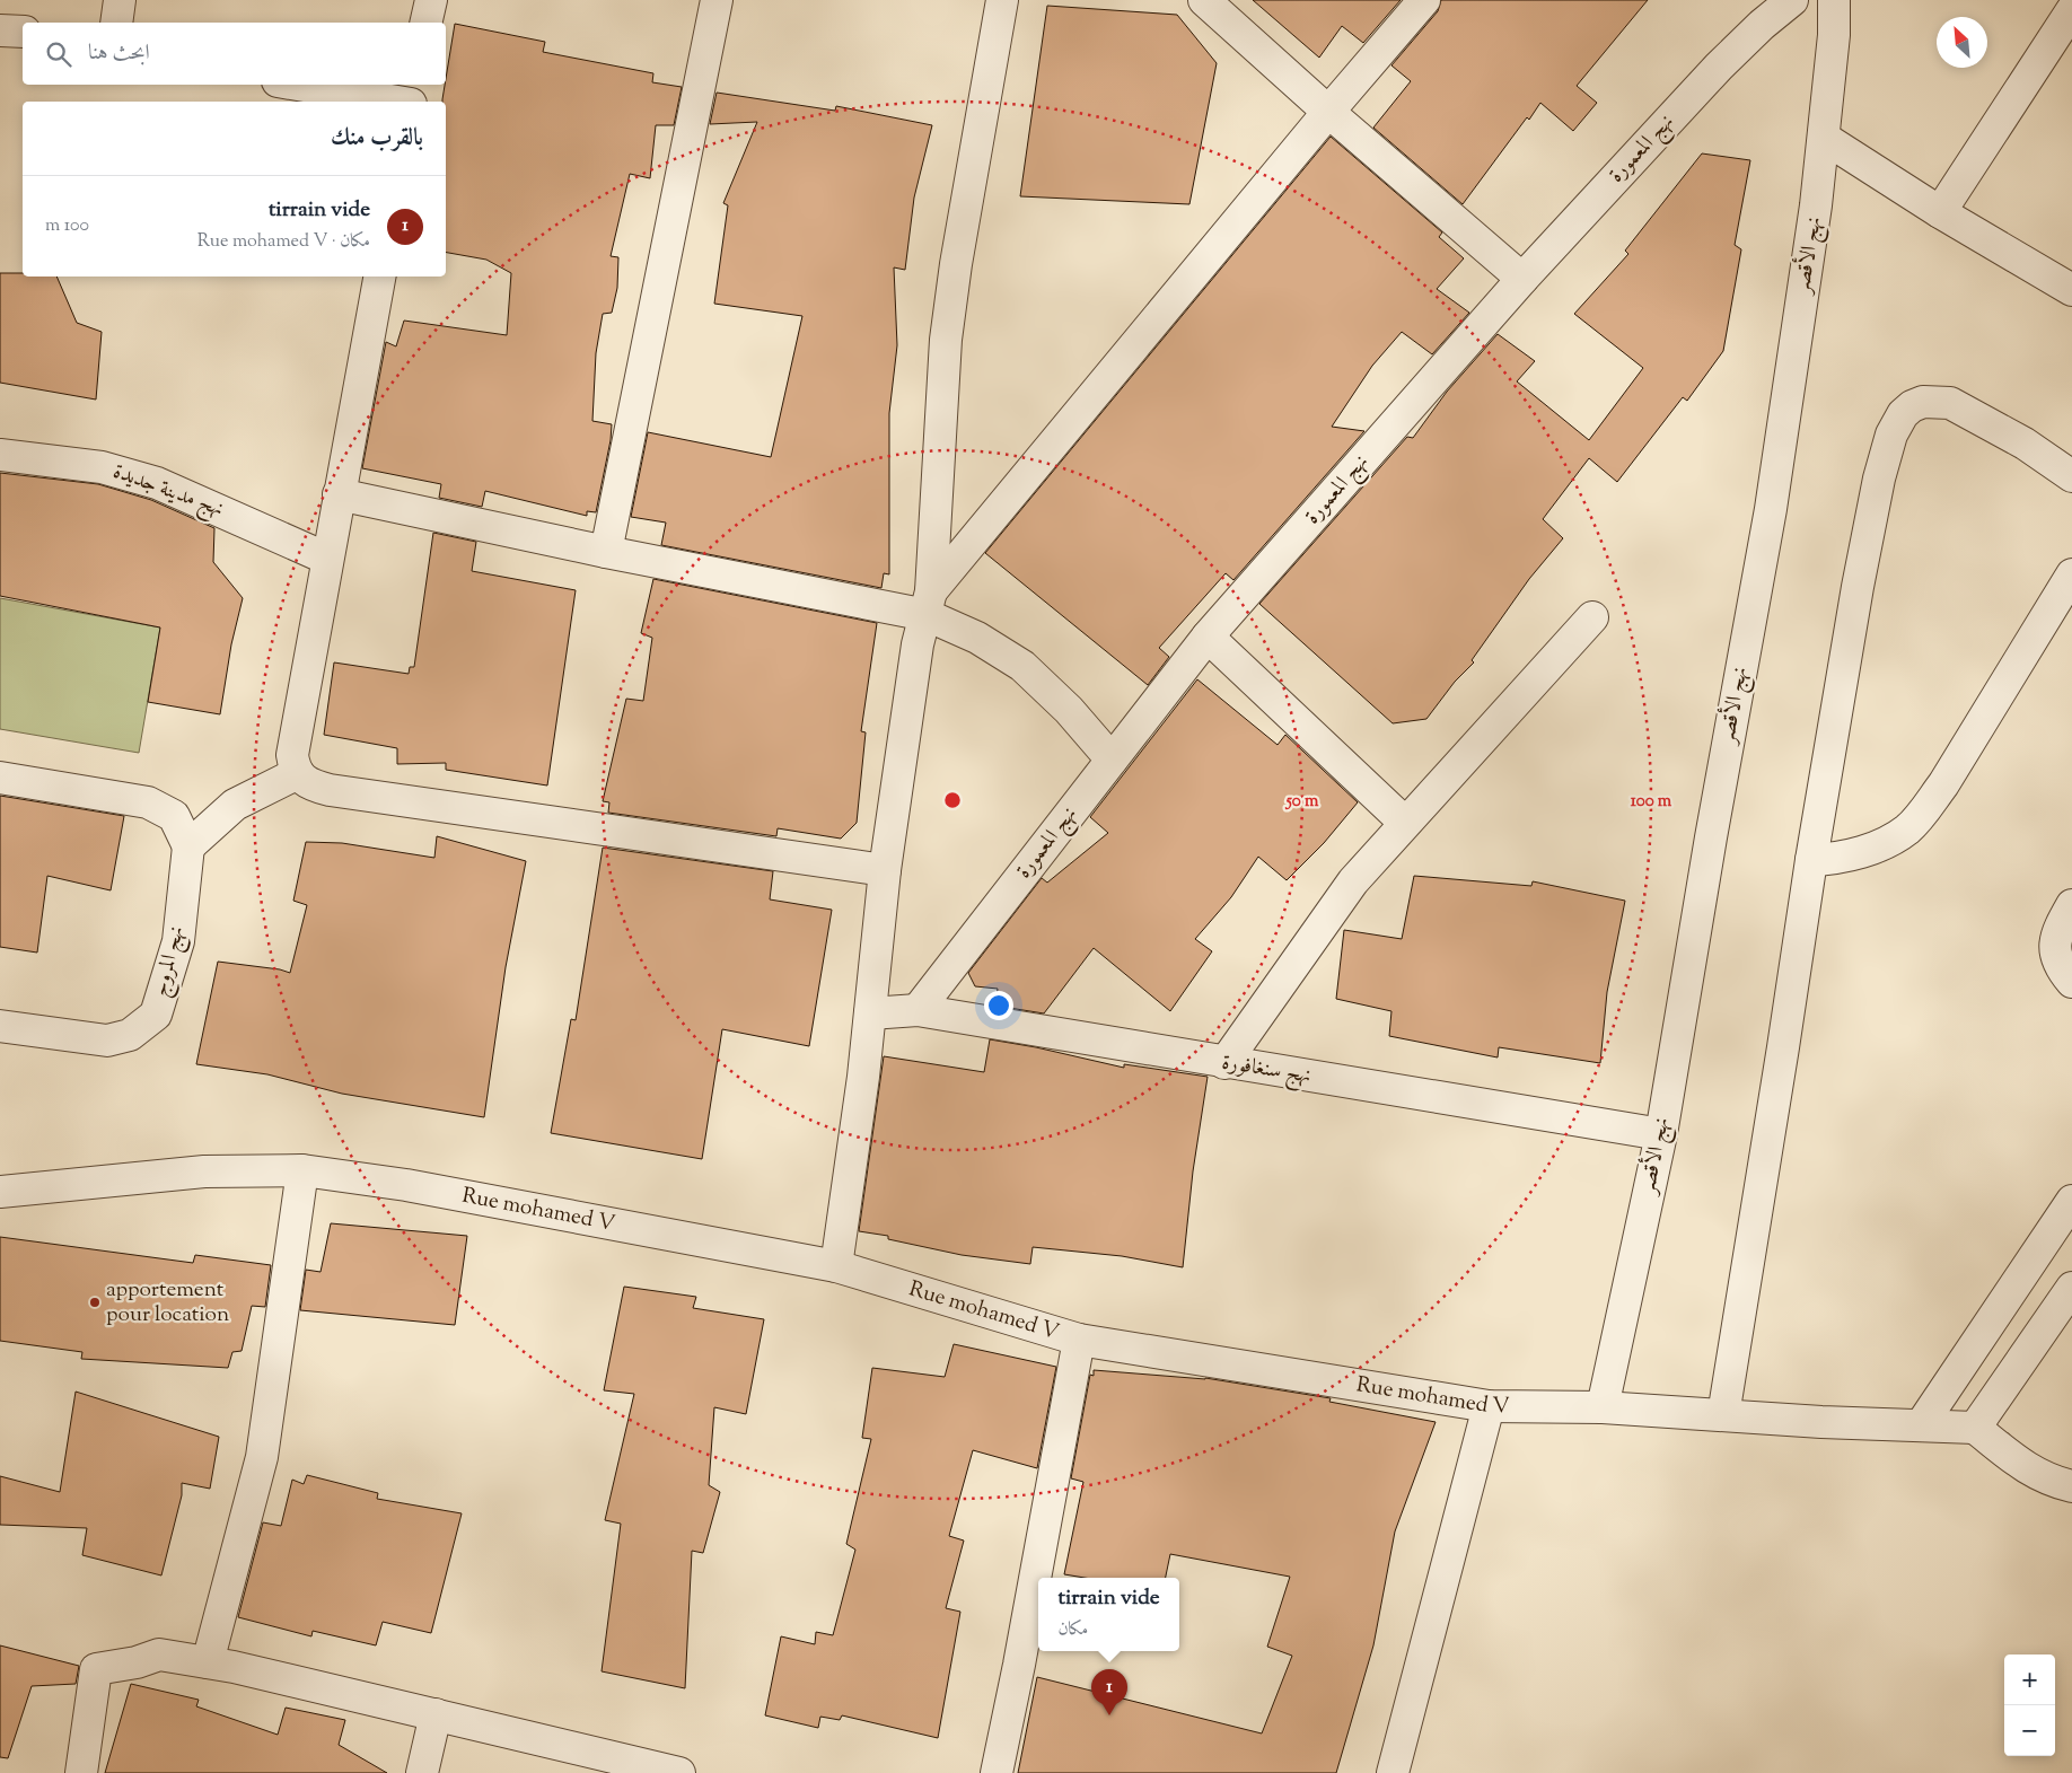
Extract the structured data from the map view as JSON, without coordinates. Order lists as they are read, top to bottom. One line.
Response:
{"streets":{"street":["نهج المعمورة","نهج الأقصر","نهج مدينة جديدة","نهج المروج","نهج سنغافورة","Rue mohamed V"]},"crossings":[["نهج المعمورة","نهج سنغافورة"],["نهج الأقصر","نهج سنغافورة"],["نهج الأقصر","Rue mohamed V"]],"places":["apportement pour location"],"north":"top left","page":{"search":"ابحث هنا","heading":"بالقرب منك","list":[{"mark":"1","name":"tirrain vide","note":"مكان · Rue mohamed V","value":"100 m"}],"popup":["tirrain vide","مكان"],"map_buttons":["+","−"],"pins":"1"},"rings":["50 m","100 m"]}
